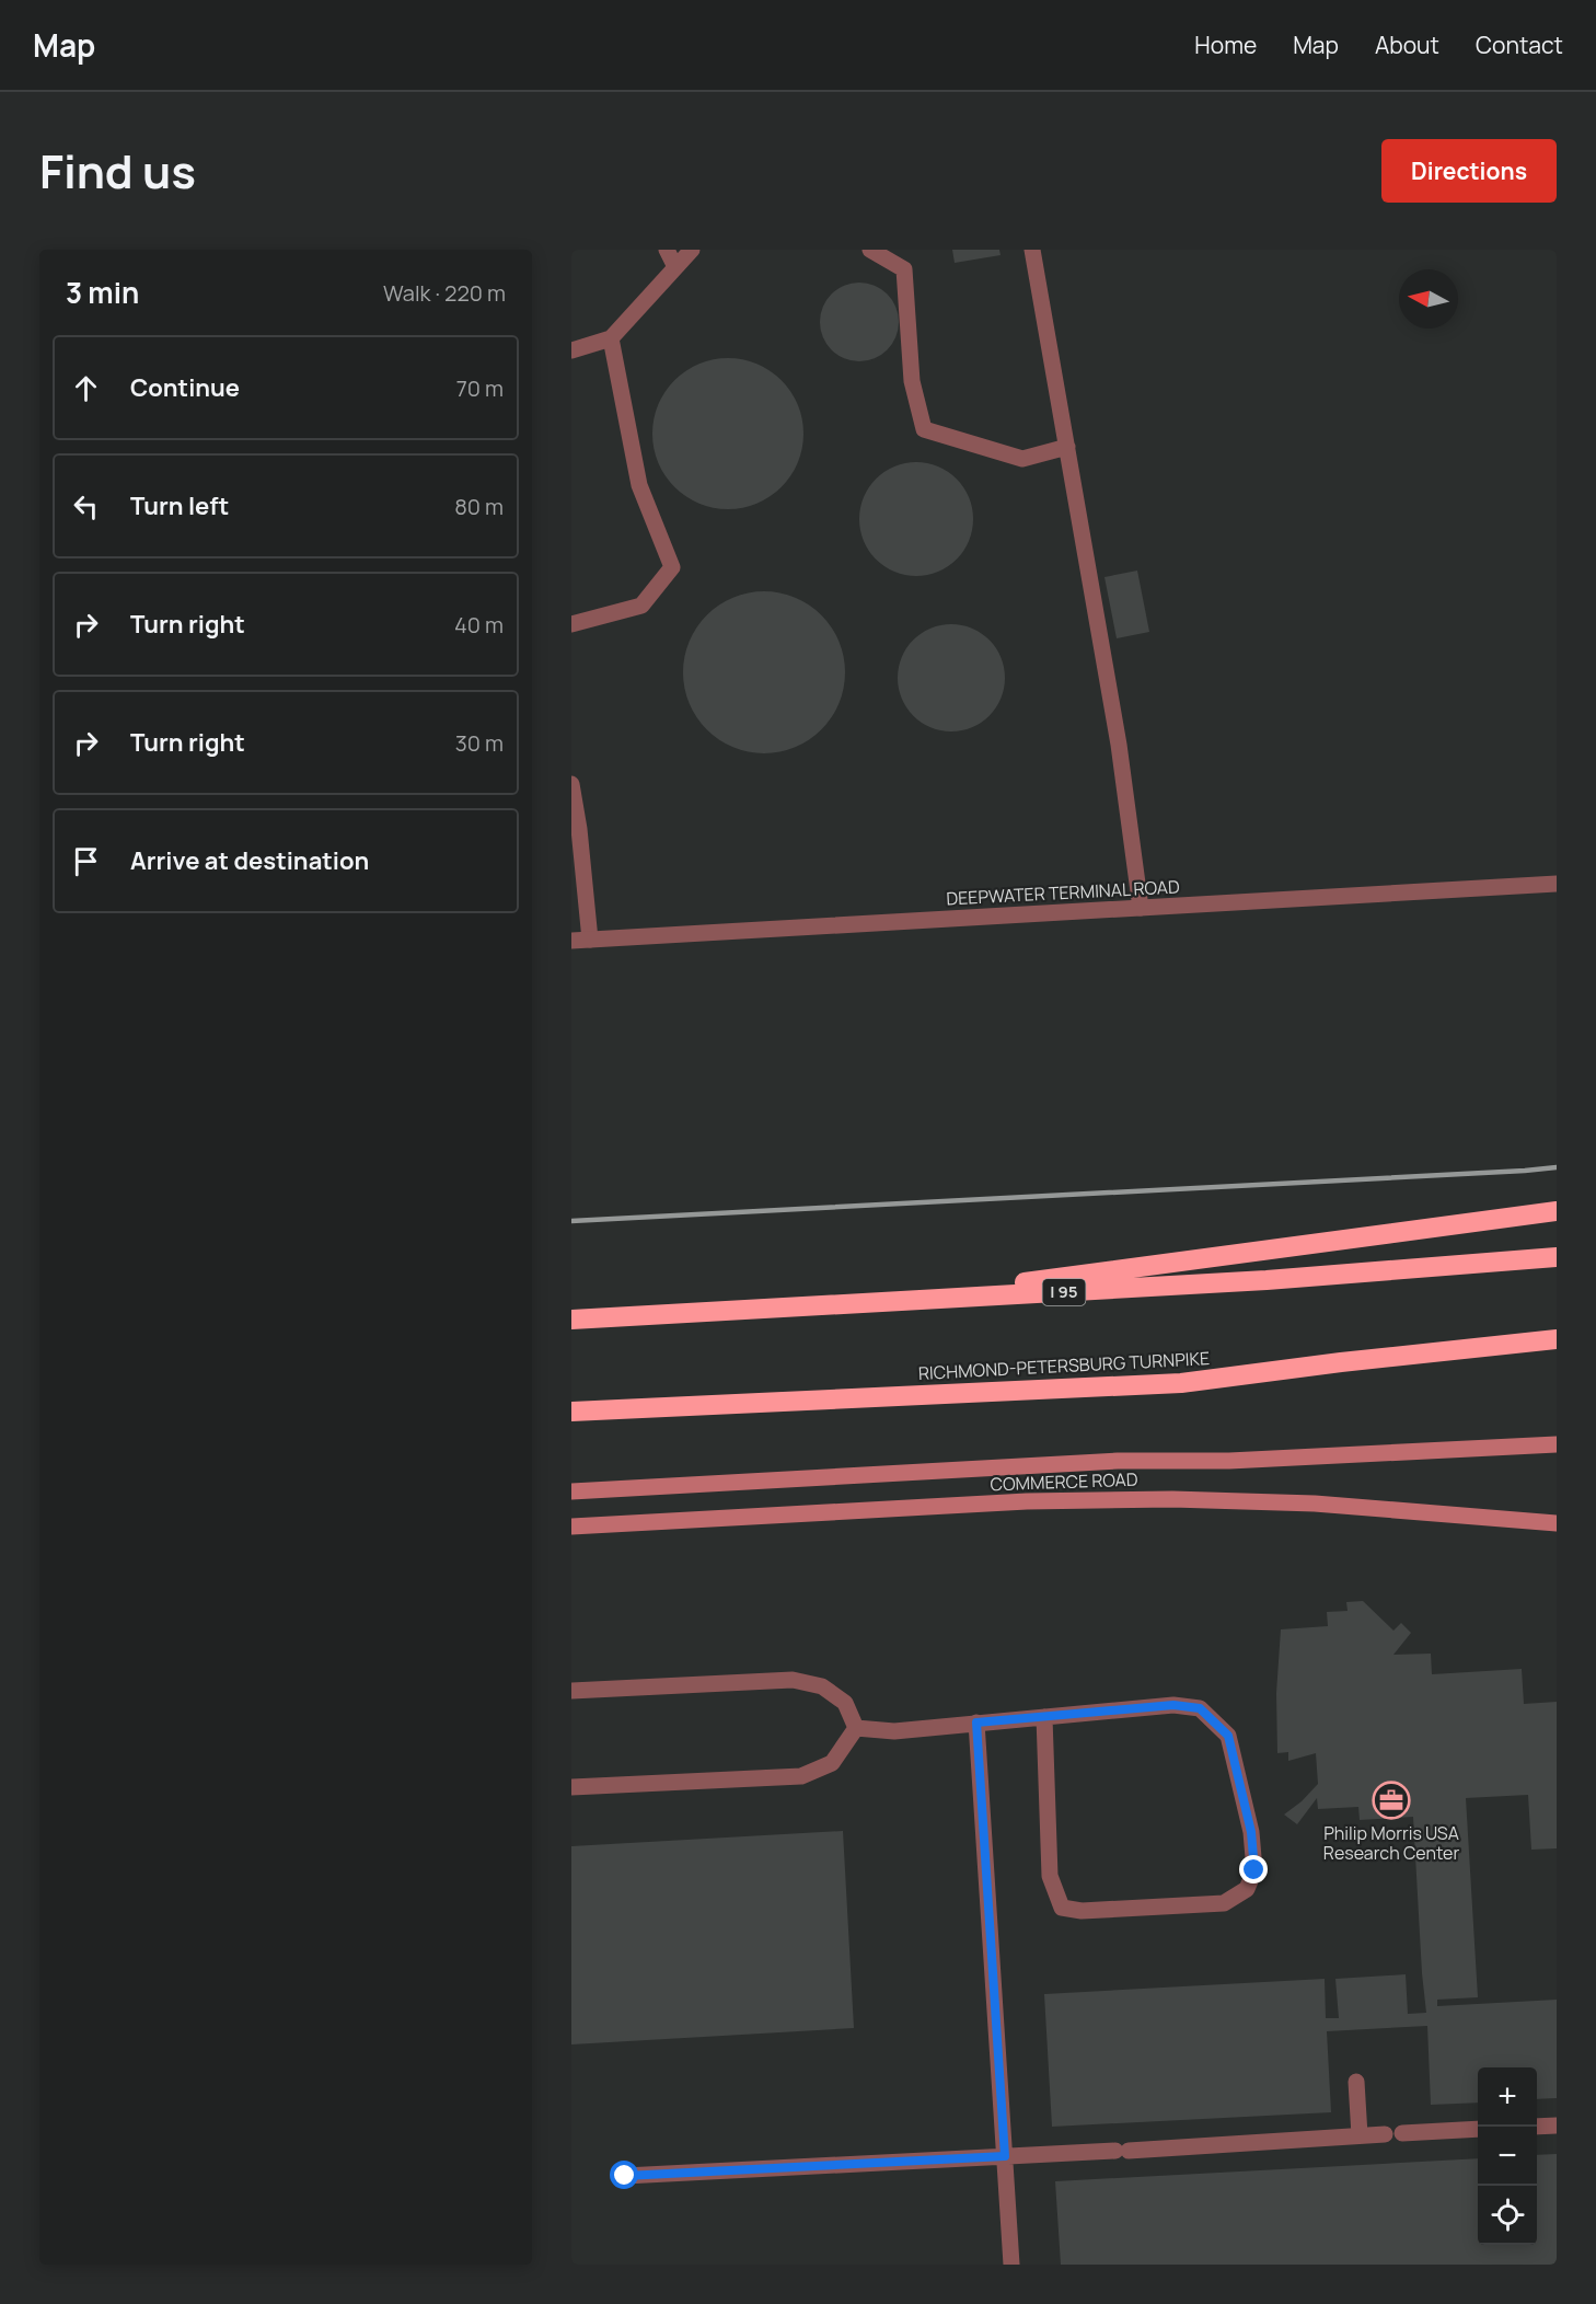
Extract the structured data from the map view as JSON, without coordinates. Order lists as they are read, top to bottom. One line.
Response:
{"streets":{"highway":["I 95","RICHMOND-PETERSBURG TURNPIKE"],"main road":["COMMERCE ROAD"],"street":["DEEPWATER TERMINAL ROAD"]},"places":{"office":["Philip Morris USA Research Center"]},"north":"left","page":{"header":"Map","nav":["Home","Map","About","Contact"],"title":"Find us","buttons":"Directions","heading":["3 min","Walk · 220 m"],"list":[["Continue","70 m"],["Turn left","80 m"],["Turn right","40 m"],["Turn right","30 m"],"Arrive at destination"],"map_buttons":["+","−"]}}
